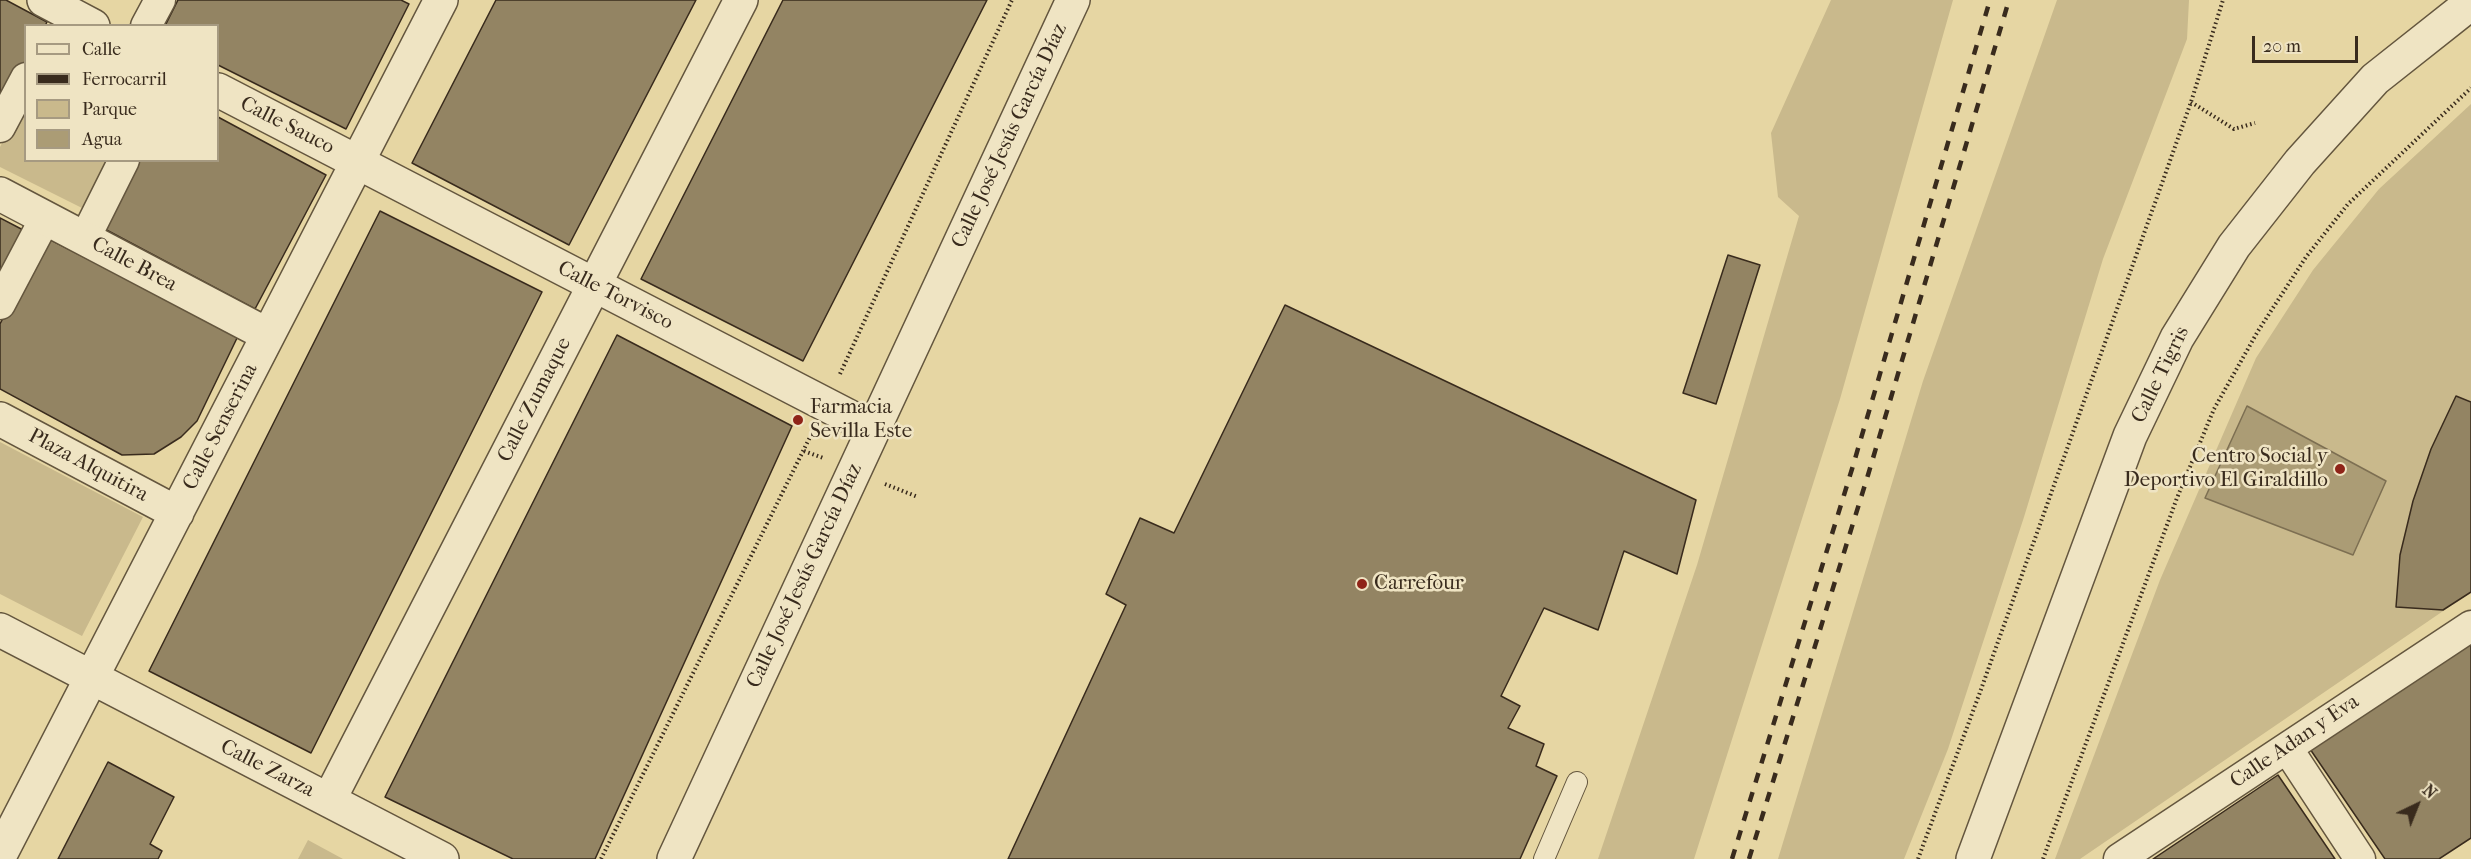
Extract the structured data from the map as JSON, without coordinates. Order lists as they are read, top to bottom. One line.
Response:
{"streets":{"street":["Calle Sauco","Calle José Jesús García Díaz","Calle Brea","Calle Torvisco","Calle Tigris","Calle Zumaque","Calle Senserina","Plaza Alquitira","Calle Adan y Eva","Calle Zarza"]},"crossings":[["Calle Sauco","Calle Torvisco"],["Calle Sauco","Calle Senserina"],["Calle José Jesús García Díaz","Calle Torvisco"],["Calle Brea","Calle Senserina"],["Calle Torvisco","Calle Zumaque"],["Calle Torvisco","Calle Senserina"],["Calle Zumaque","Calle Zarza"],["Calle Senserina","Plaza Alquitira"],["Calle Senserina","Calle Zarza"]],"places":["Farmacia Sevilla Este","Centro Social y Deportivo El Giraldillo","Carrefour"],"legend":["Calle","Ferrocarril","Parque","Agua"],"scale_bar":"20 m","north":"top right"}
